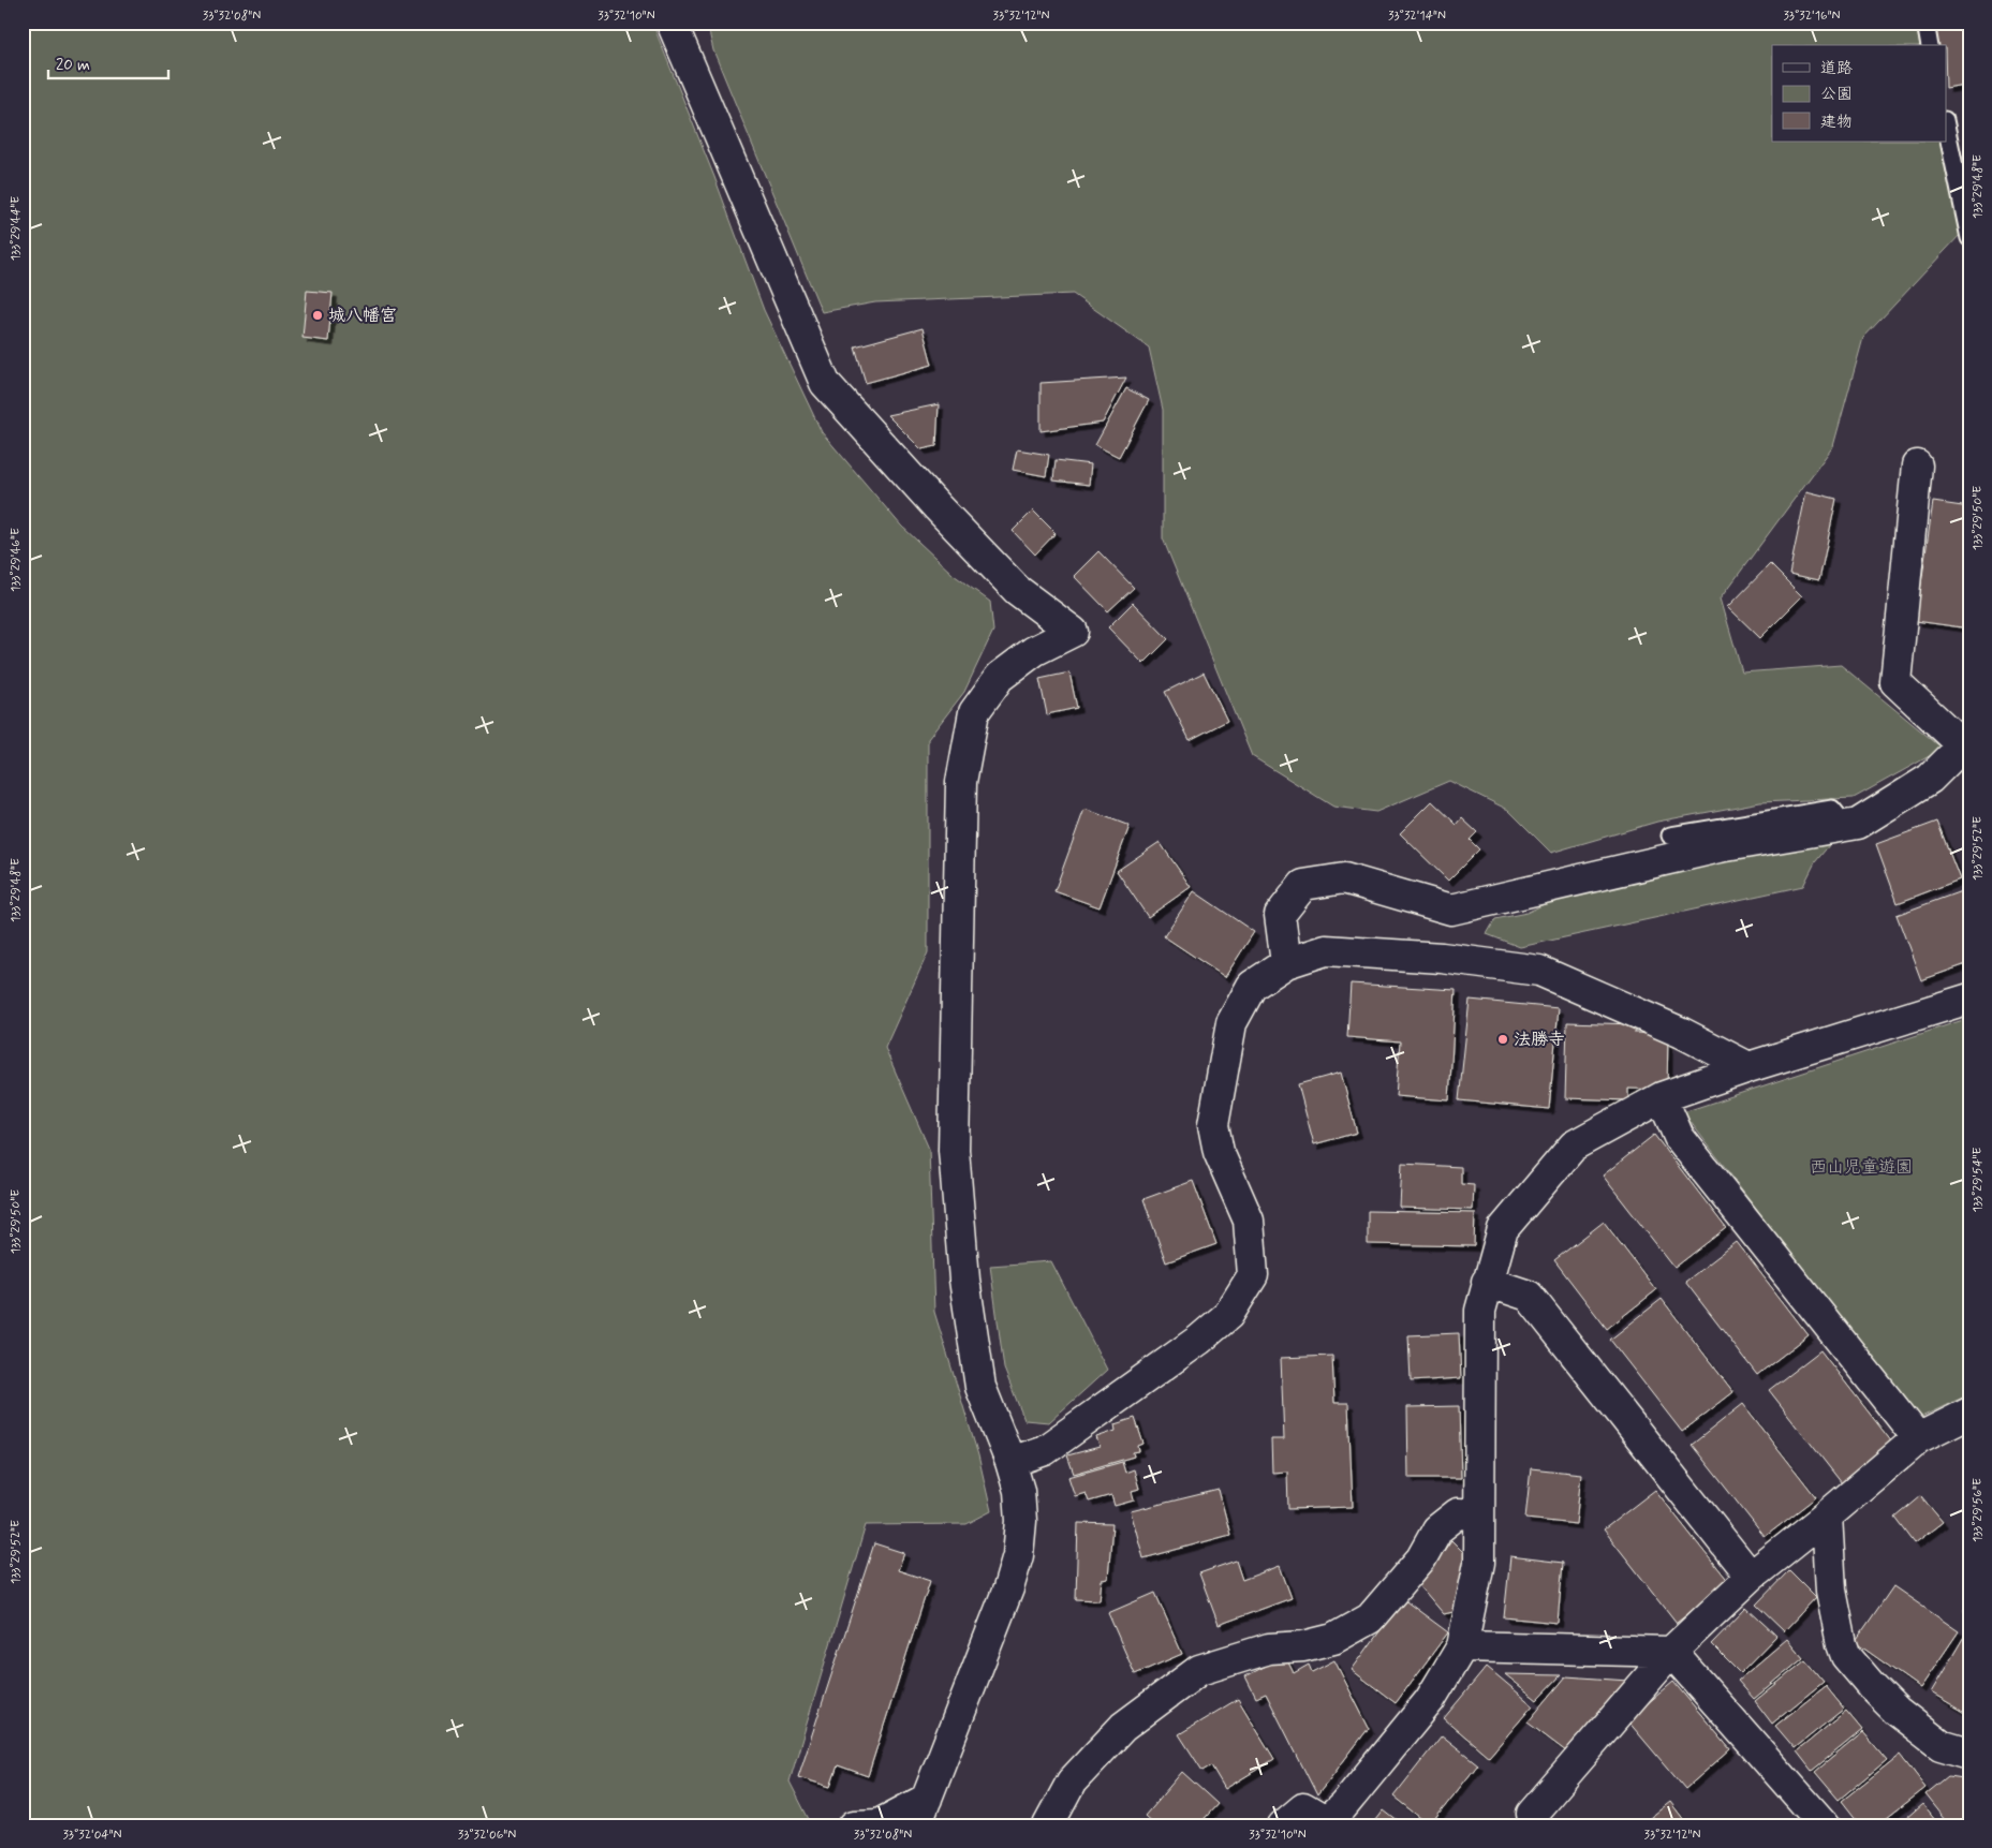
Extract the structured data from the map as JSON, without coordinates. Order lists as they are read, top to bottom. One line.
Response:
{"parks":["西山児童遊園"],"places":["城八幡宮","法勝寺"],"legend":["道路","公園","建物"],"scale_bar":"20 m","coordinates":["33°32'08\"N","33°32'10\"N","33°32'12\"N","33°32'14\"N","33°32'16\"N","133°29'48\"E","133°29'44\"E","133°29'50\"E","133°29'46\"E","133°29'52\"E","133°29'54\"E","133°29'56\"E","33°32'04\"N","33°32'06\"N"]}
